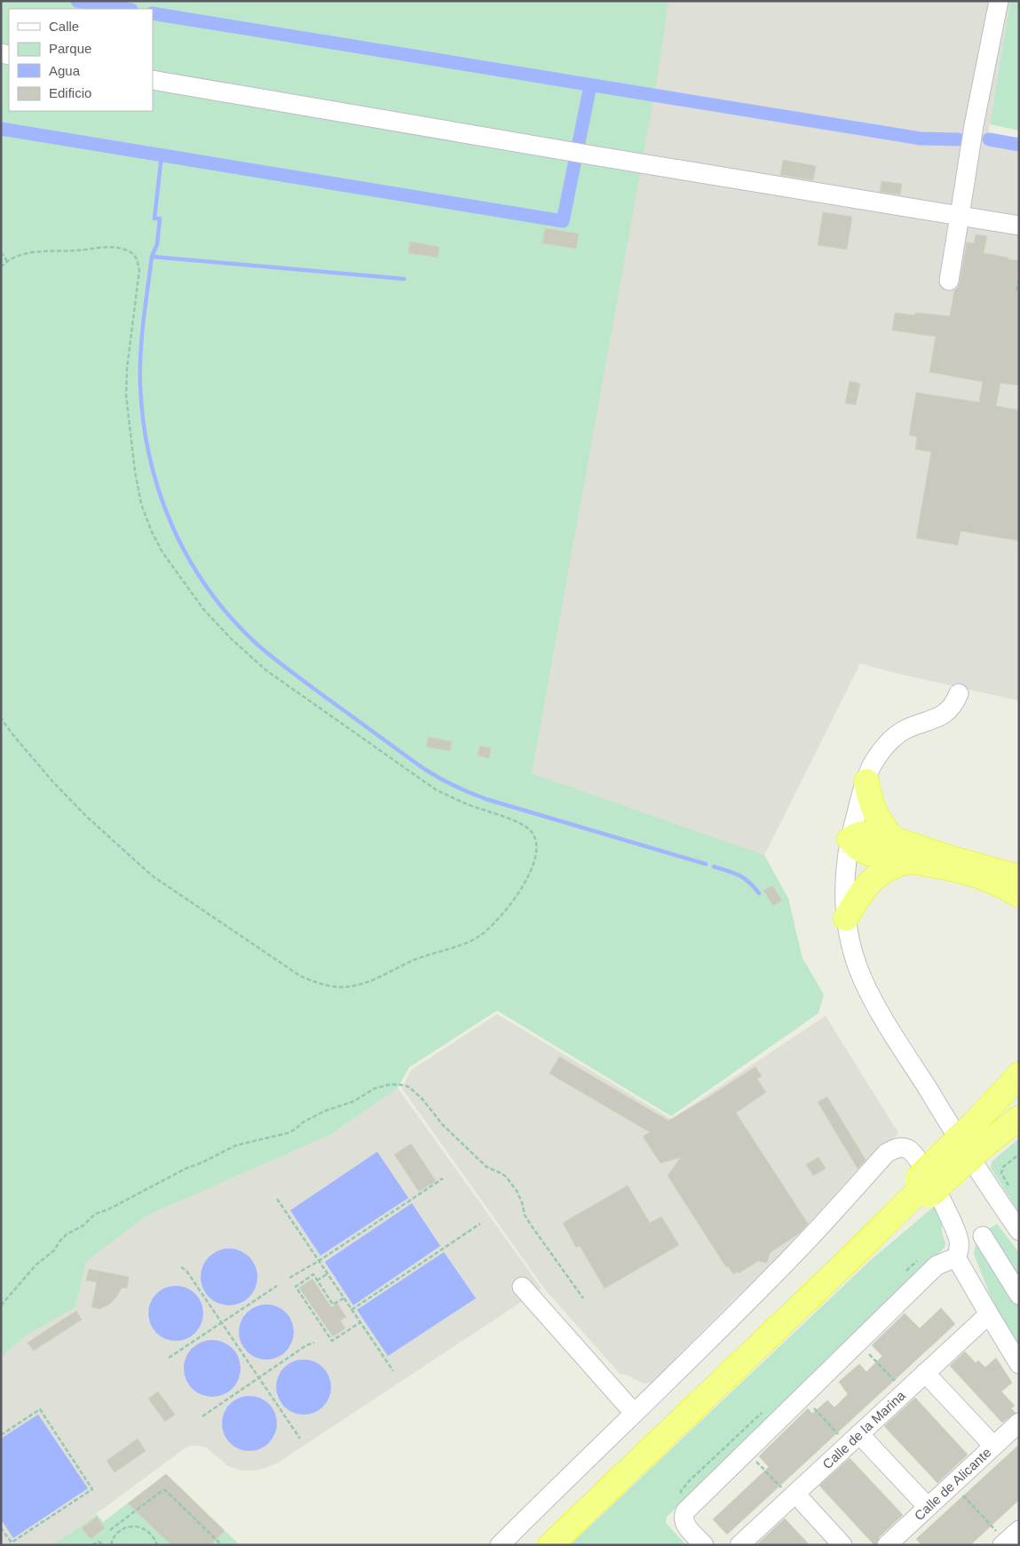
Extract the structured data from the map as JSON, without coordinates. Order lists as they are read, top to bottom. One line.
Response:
{"streets":{"street":["Calle de la Marina","Calle de Alicante"]},"legend":["Calle","Parque","Agua","Edificio"]}
